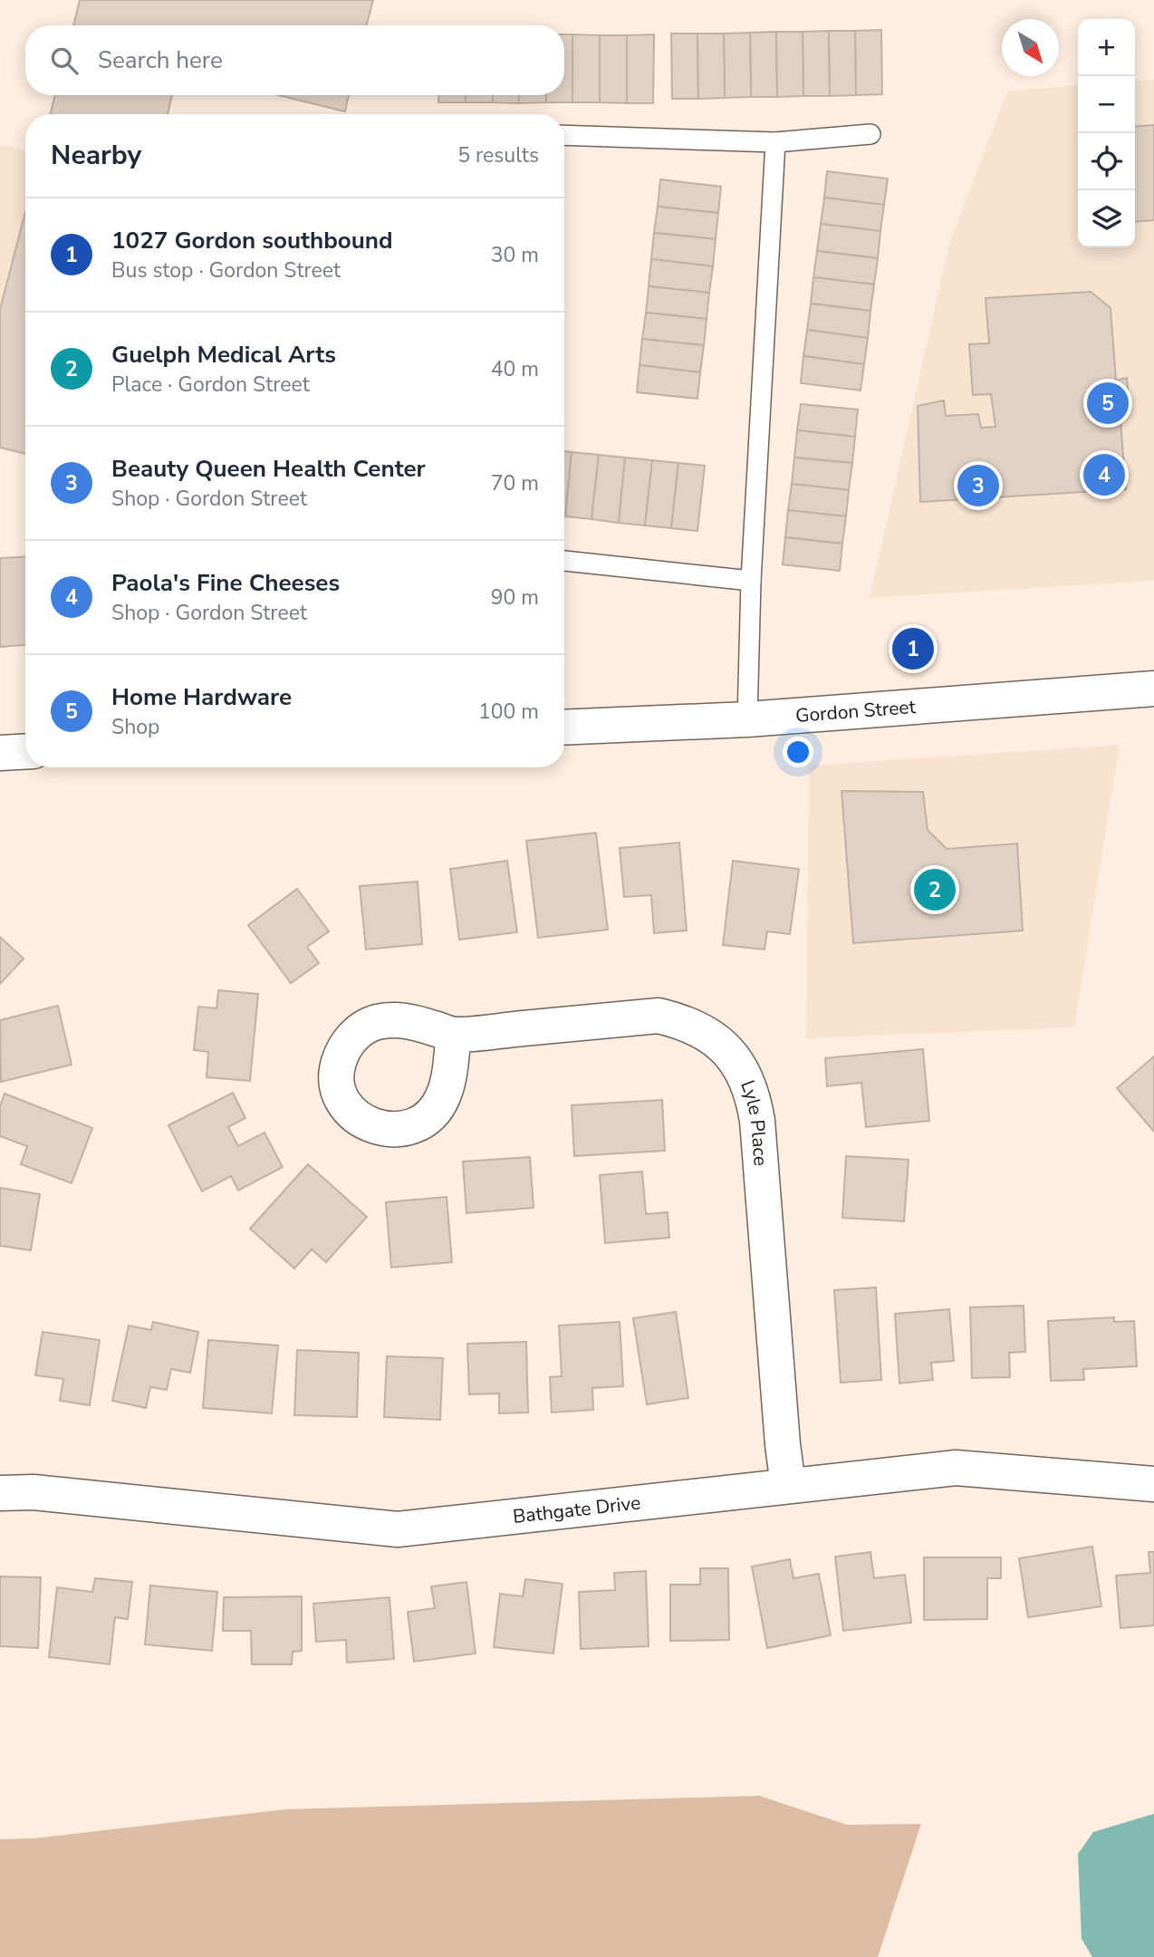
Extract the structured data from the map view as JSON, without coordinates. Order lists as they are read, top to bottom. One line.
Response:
{"streets":{"street":["Gordon Street","Lyle Place","Bathgate Drive"]},"crossings":[["Lyle Place","Bathgate Drive"]],"north":"bottom right","page":{"map_buttons":["+","−"],"search":"Search here","heading":["Nearby","5 results"],"list":[{"mark":"1","name":"1027 Gordon southbound","note":"Bus stop · Gordon Street","value":"30 m"},{"mark":"2","name":"Guelph Medical Arts","note":"Place · Gordon Street","value":"40 m"},{"mark":"3","name":"Beauty Queen Health Center","note":"Shop · Gordon Street","value":"70 m"},{"mark":"4","name":"Paola's Fine Cheeses","note":"Shop · Gordon Street","value":"90 m"},{"mark":"5","name":"Home Hardware","note":"Shop","value":"100 m"}],"pins":["5","4","3","1","2"]}}
